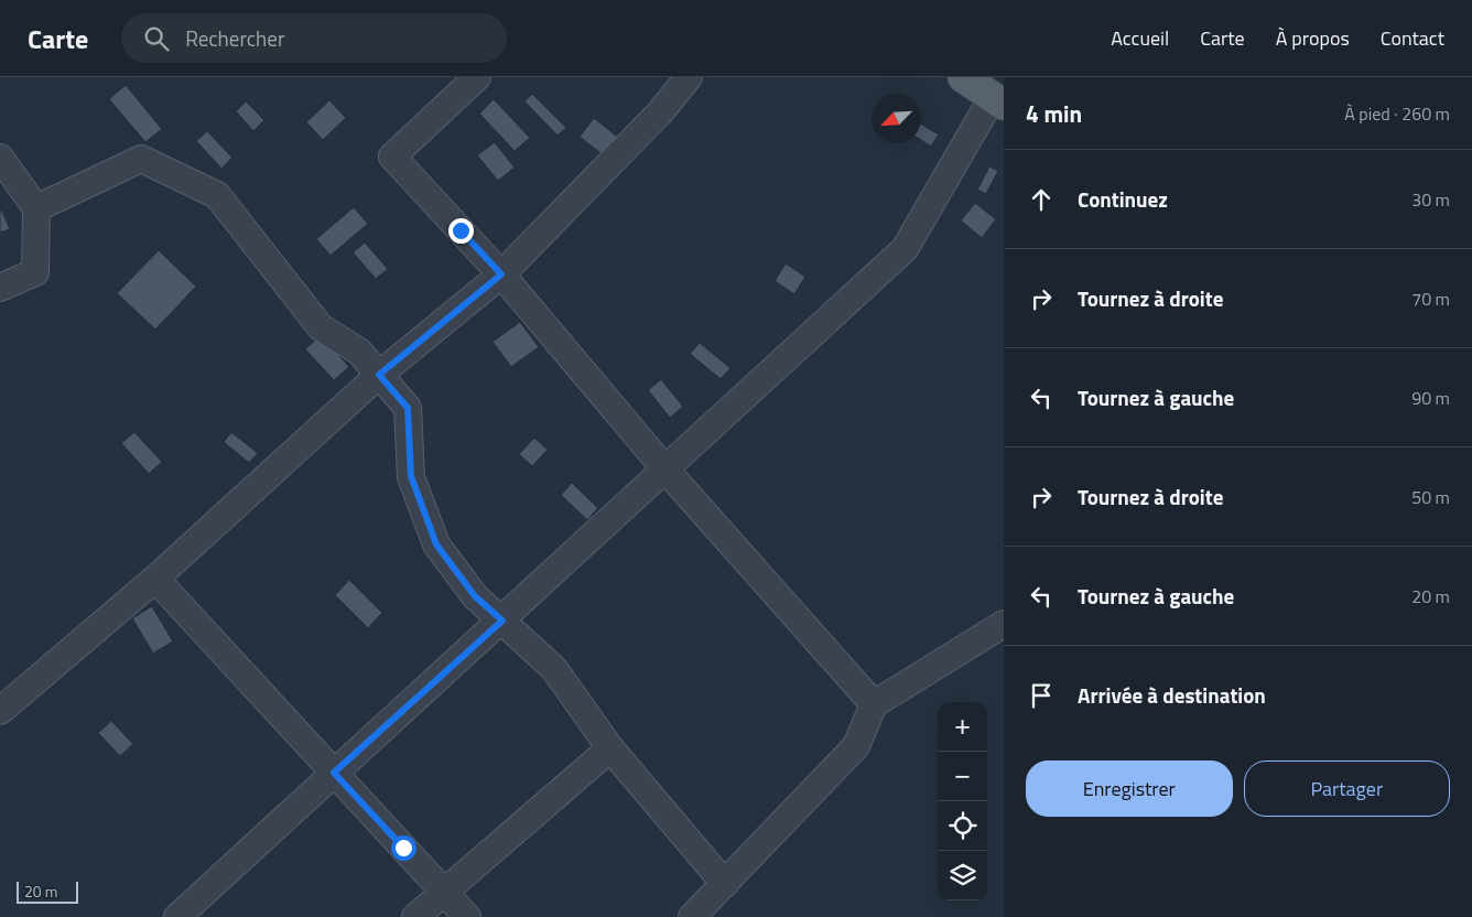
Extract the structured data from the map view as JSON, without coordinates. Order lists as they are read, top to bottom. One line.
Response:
{"scale_bar":"20 m","north":"bottom left","page":{"header":"Carte","search":"Rechercher","nav":["Accueil","Carte","À propos","Contact"],"heading":["4 min","À pied · 260 m"],"list":[["Continuez","30 m"],["Tournez à droite","70 m"],["Tournez à gauche","90 m"],["Tournez à droite","50 m"],["Tournez à gauche","20 m"],"Arrivée à destination"],"map_buttons":["+","−"],"buttons":["Enregistrer","Partager"],"scale":"20 m"}}
